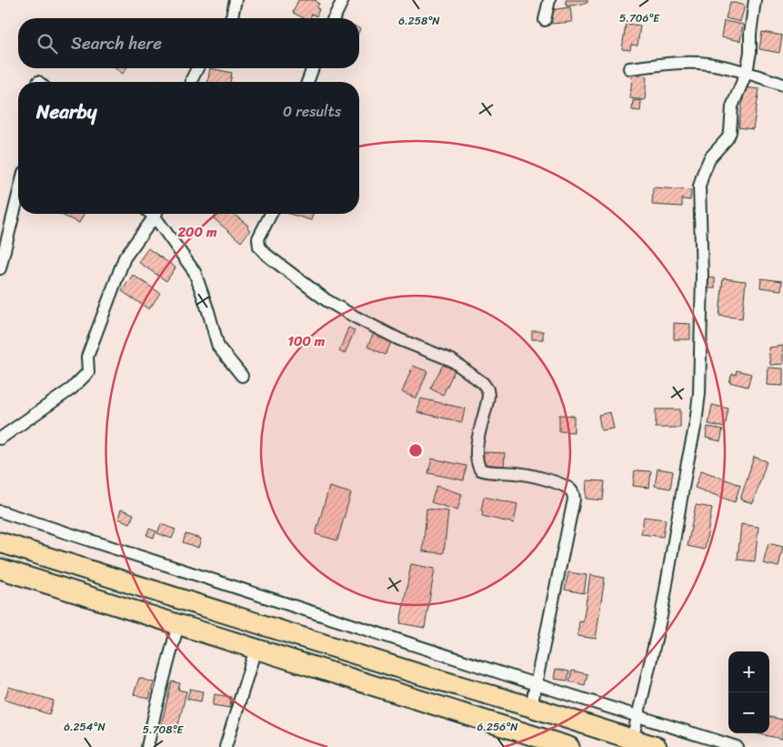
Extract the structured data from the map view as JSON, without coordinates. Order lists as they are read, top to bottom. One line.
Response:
{"page":{"search":"Search here","heading":["Nearby","0 results"],"map_buttons":["+","−"]},"coordinates":["5.706°E","6.258°N","6.254°N","6.256°N","5.708°E"],"rings":["200 m","100 m"]}
